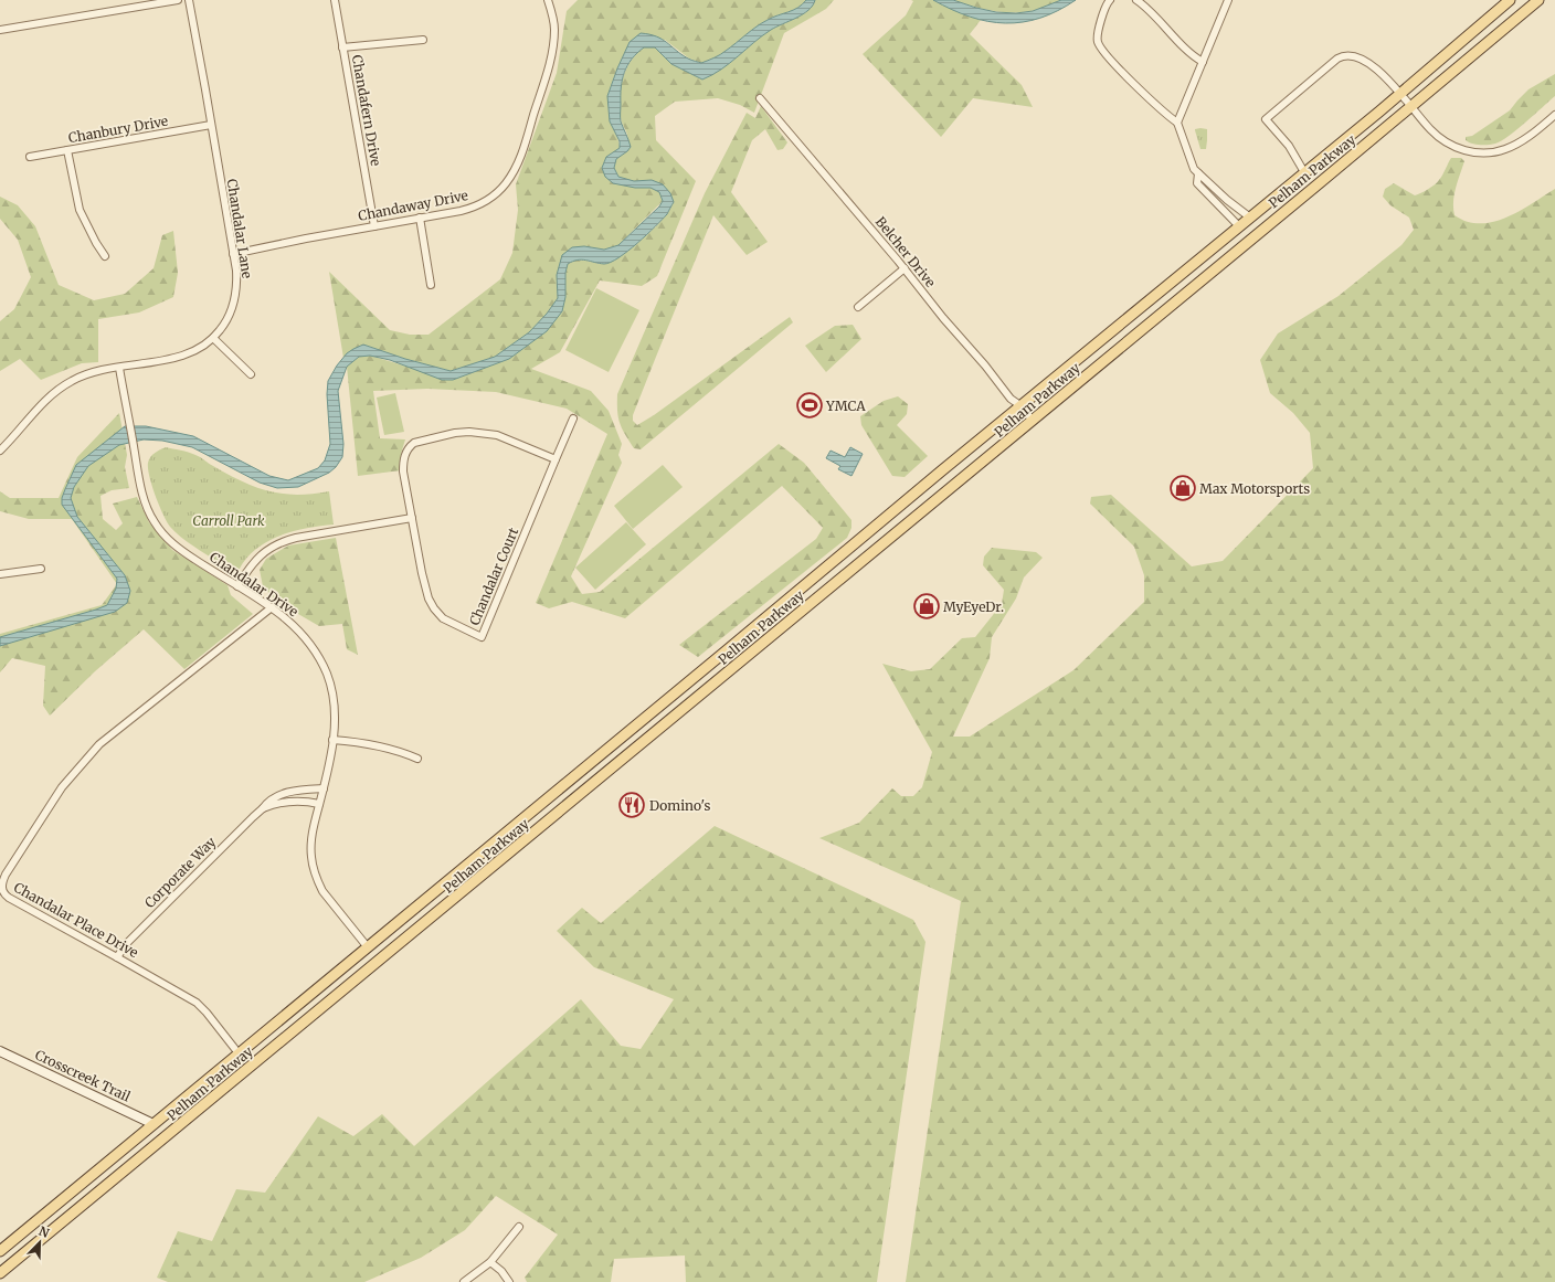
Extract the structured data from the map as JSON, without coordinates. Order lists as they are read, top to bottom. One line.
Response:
{"streets":{"main road":["Pelham Parkway"],"street":["Chandafern Drive","Chanbury Drive","Chandaway Drive","Chandalar Lane","Belcher Drive","Chandalar Court","Chandalar Drive","Corporate Way","Chandalar Place Drive","Crosscreek Trail"]},"crossings":[["Chandafern Drive","Chandaway Drive"],["Chanbury Drive","Chandalar Lane"],["Pelham Parkway","Belcher Drive"],["Pelham Parkway","Chandalar Drive"],["Pelham Parkway","Chandalar Place Drive"],["Pelham Parkway","Crosscreek Trail"],["Chandaway Drive","Chandalar Lane"],["Chandalar Lane","Chandalar Drive"],["Chandalar Drive","Corporate Way"],["Chandalar Drive","Chandalar Place Drive"],["Corporate Way","Chandalar Place Drive"]],"parks":["Carroll Park"],"places":{"sports":["YMCA"],"shop":["Max Motorsports","MyEyeDr."],"restaurant":["Domino's"]},"north":"top right"}
